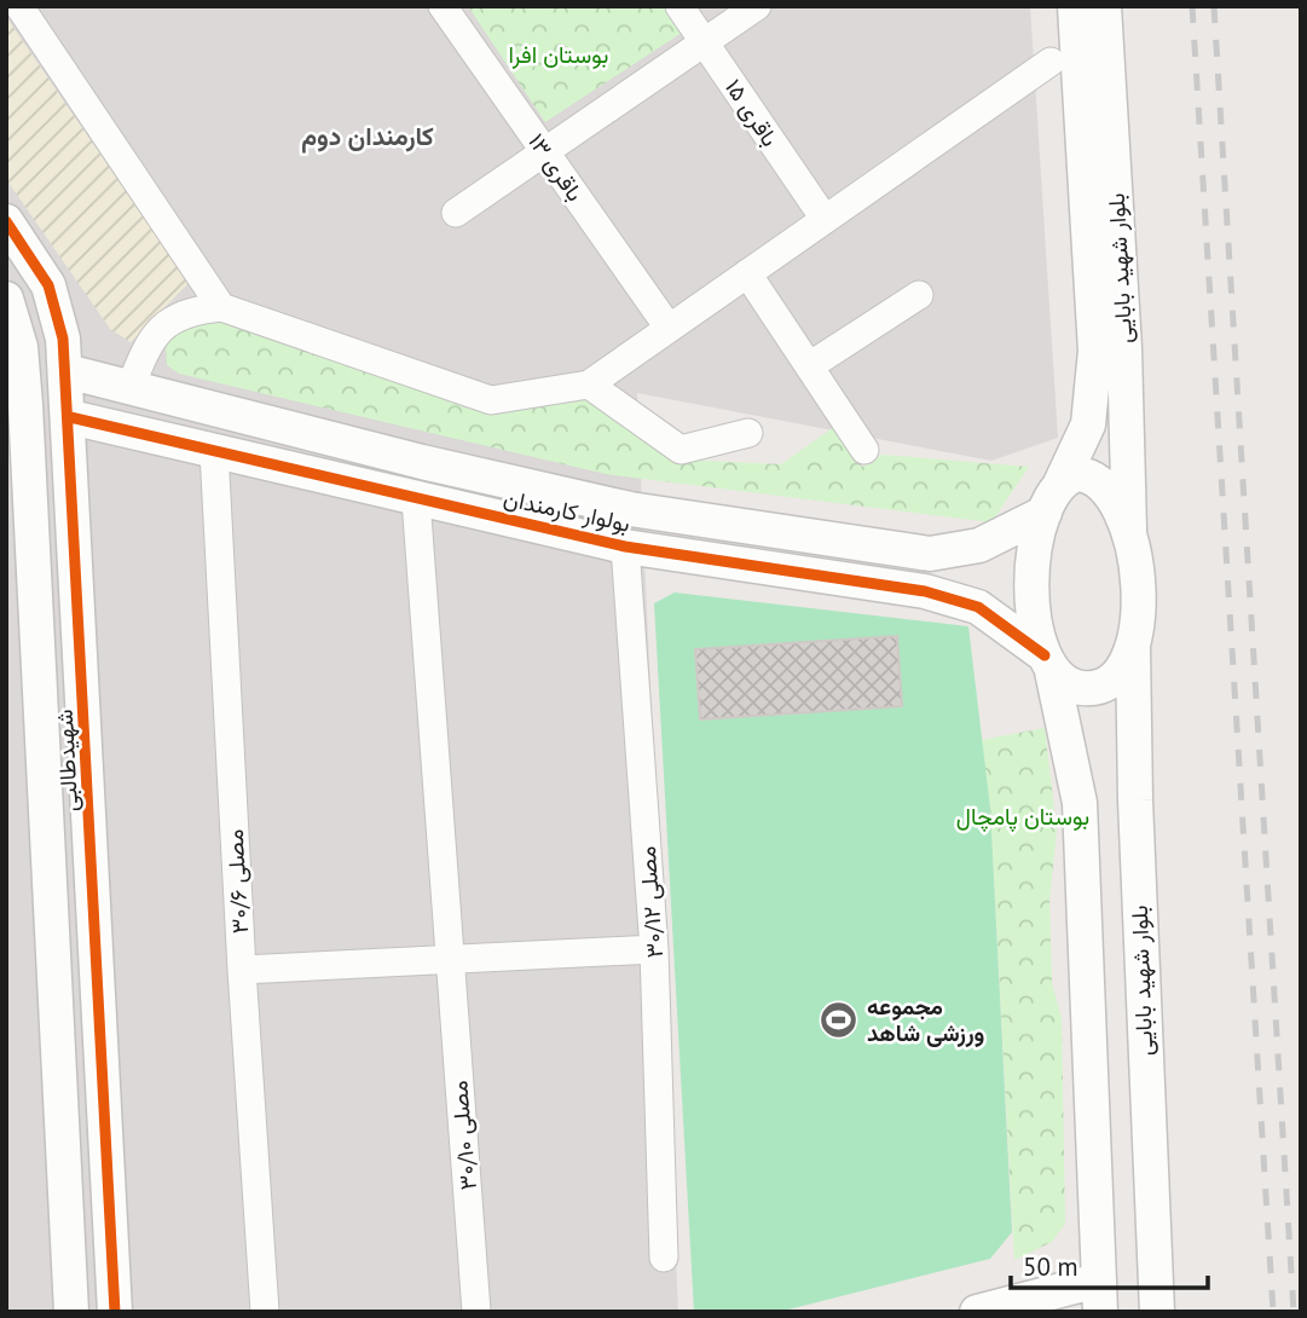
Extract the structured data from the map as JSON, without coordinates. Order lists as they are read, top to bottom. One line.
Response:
{"streets":{"street":["باقری ۱۵","باقری ۱۳","بلوار شهید بابایی","بولوار کارمندان","شهیدطالبی","مصلی ۳۰/۶","مصلی ۳۰/۱۲","مصلی ۳۰/۱۰"]},"crossings":[["بلوار شهید بابایی","بولوار کارمندان"],["بولوار کارمندان","شهیدطالبی"],["بولوار کارمندان","مصلی ۳۰/۶"],["بولوار کارمندان","مصلی ۳۰/۱۲"],["بولوار کارمندان","مصلی ۳۰/۱۰"]],"districts":["کارمندان دوم"],"parks":["بوستان افرا","بوستان پامچال"],"places":{"sports":["مجموعه ورزشی شاهد"]},"scale_bar":"50 m"}
